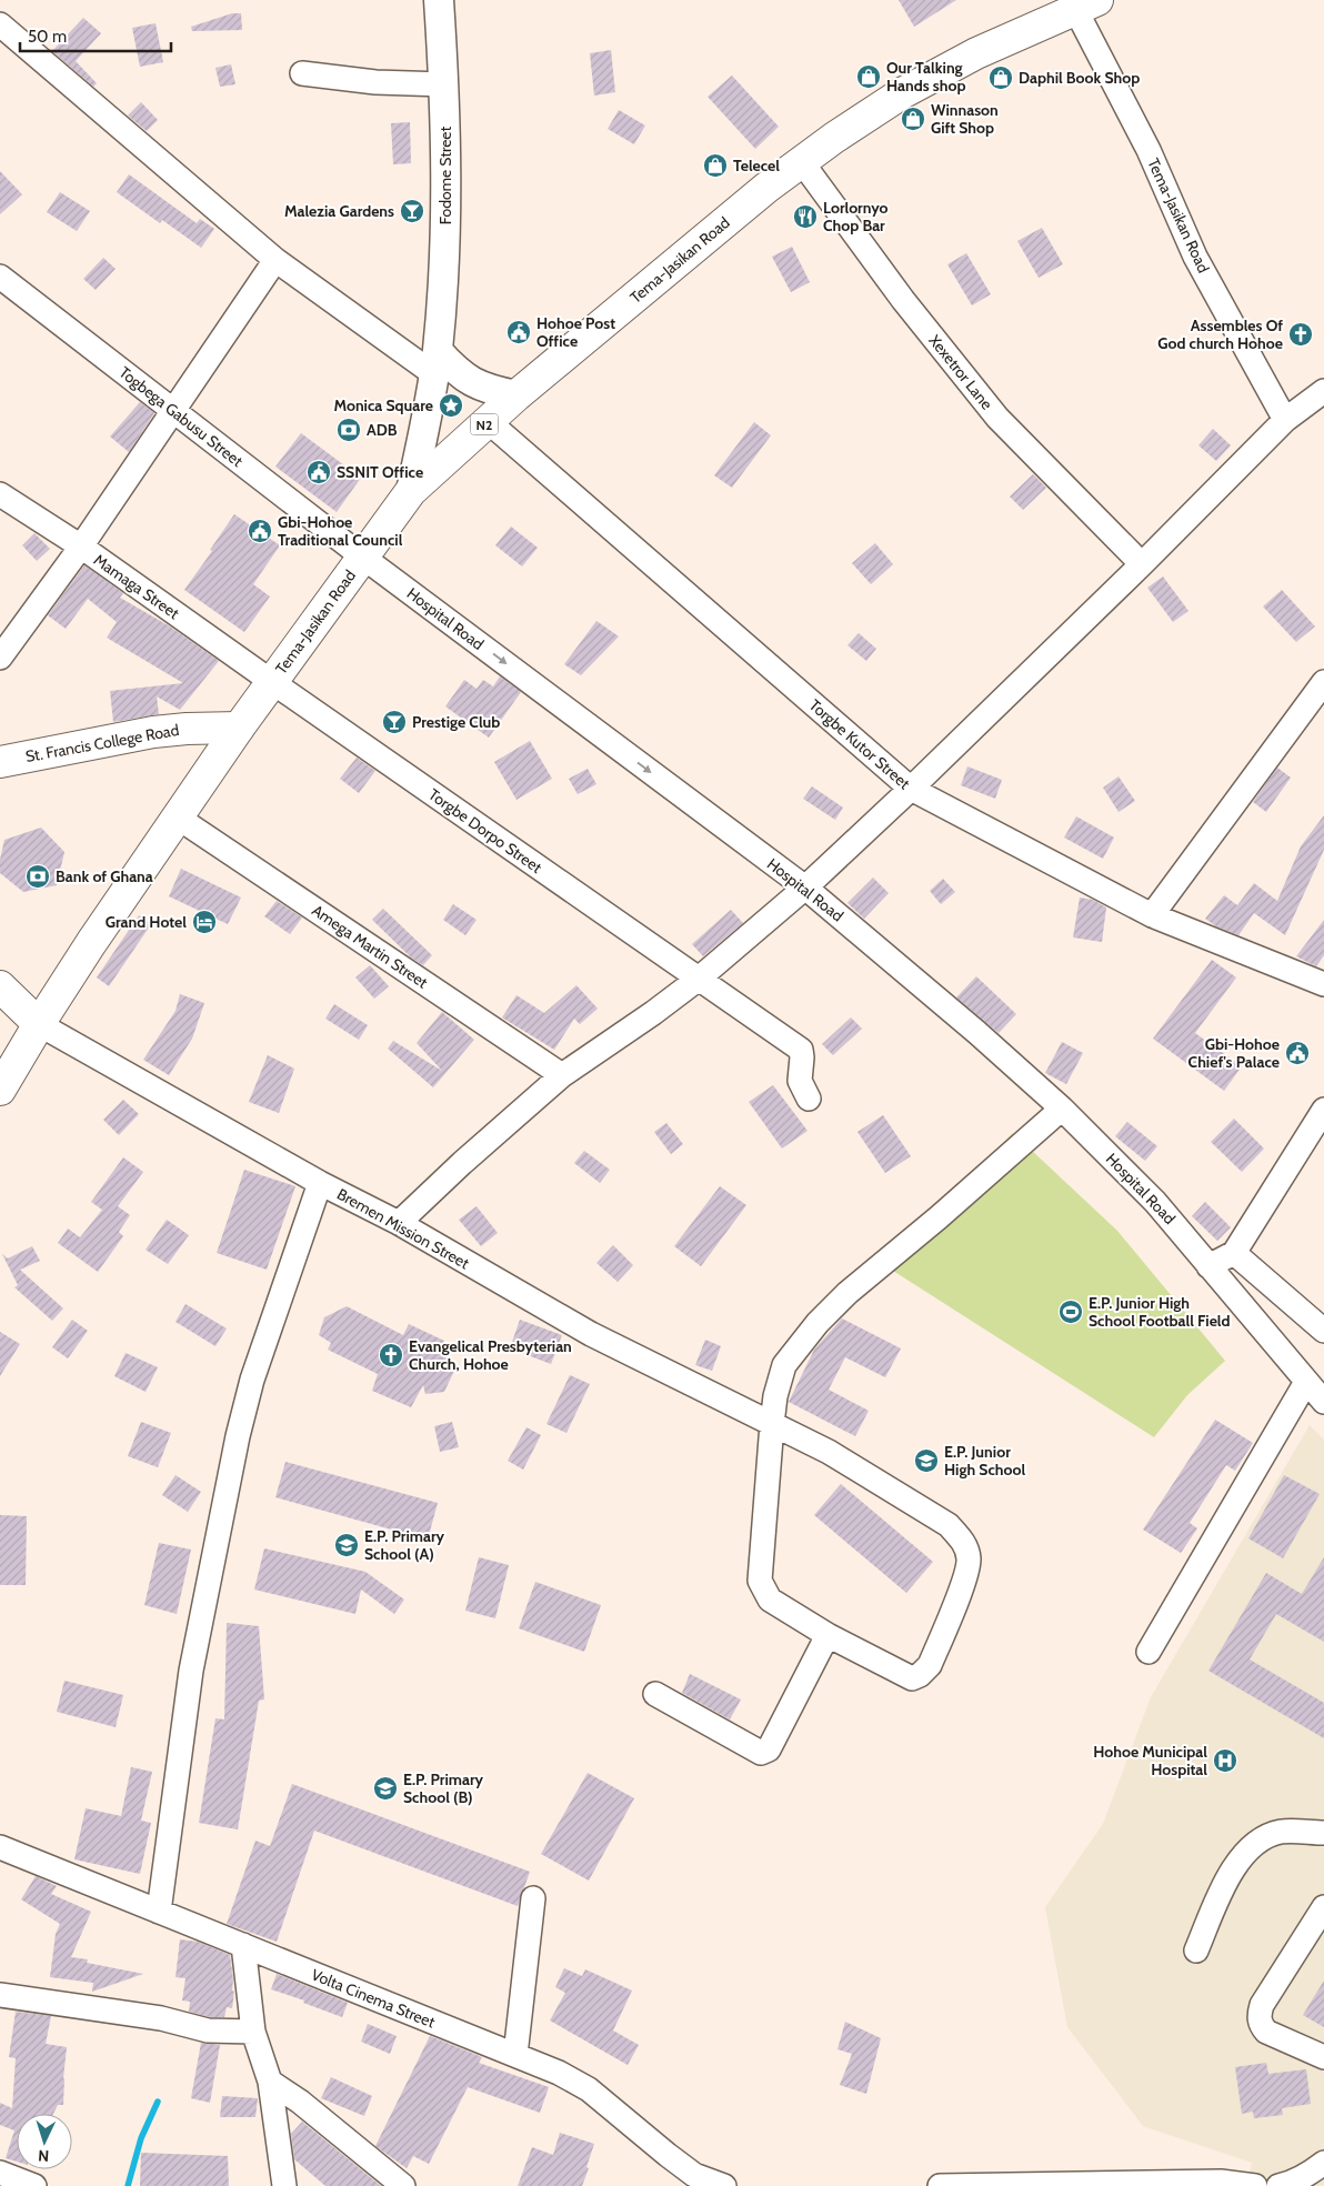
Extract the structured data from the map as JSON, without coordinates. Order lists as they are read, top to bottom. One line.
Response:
{"streets":{"main road":["Tema-Jasikan Road","N2","St. Francis College Road"],"street":["Fodome Street","Xexetror Lane","Togbega Gabusu Street","Mamaga Street","Hospital Road","Torgbe Kutor Street","Torgbe Dorpo Street","Amega Martin Street","Bremen Mission Street","Volta Cinema Street"]},"crossings":[["Fodome Street","Tema-Jasikan Road"],["Tema-Jasikan Road","Xexetror Lane"],["Tema-Jasikan Road","Togbega Gabusu Street"],["Tema-Jasikan Road","N2"],["Tema-Jasikan Road","Mamaga Street"],["Tema-Jasikan Road","Hospital Road"],["Tema-Jasikan Road","St. Francis College Road"],["Tema-Jasikan Road","Torgbe Kutor Street"],["Tema-Jasikan Road","Torgbe Dorpo Street"],["Tema-Jasikan Road","Amega Martin Street"],["Tema-Jasikan Road","Bremen Mission Street"],["Togbega Gabusu Street","Hospital Road"],["N2","Bremen Mission Street"],["Mamaga Street","Torgbe Dorpo Street"]],"one_way":["Hospital Road"],"places":{"shop":["Our Talking Hands shop","Daphil Book Shop","Winnason Gift Shop","Telecel"],"bar":["Malezia Gardens","Prestige Club"],"restaurant":["Lorlornyo Chop Bar"],"public building":["Hohoe Post Office","SSNIT Office","Gbi-Hohoe Traditional Council","Gbi-Hohoe Chief's Palace"],"church":["Assembles Of God church Hohoe","Evangelical Presbyterian Church, Hohoe"],"place":["Monica Square"],"bank":["ADB","Bank of Ghana"],"hotel":["Grand Hotel"],"sports":["E.P. Junior High School Football Field"],"school or university":["E.P. Junior High School","E.P. Primary School (A)","E.P. Primary School (B)"],"hospital":["Hohoe Municipal Hospital"]},"scale_bar":"50 m","north":"bottom"}
